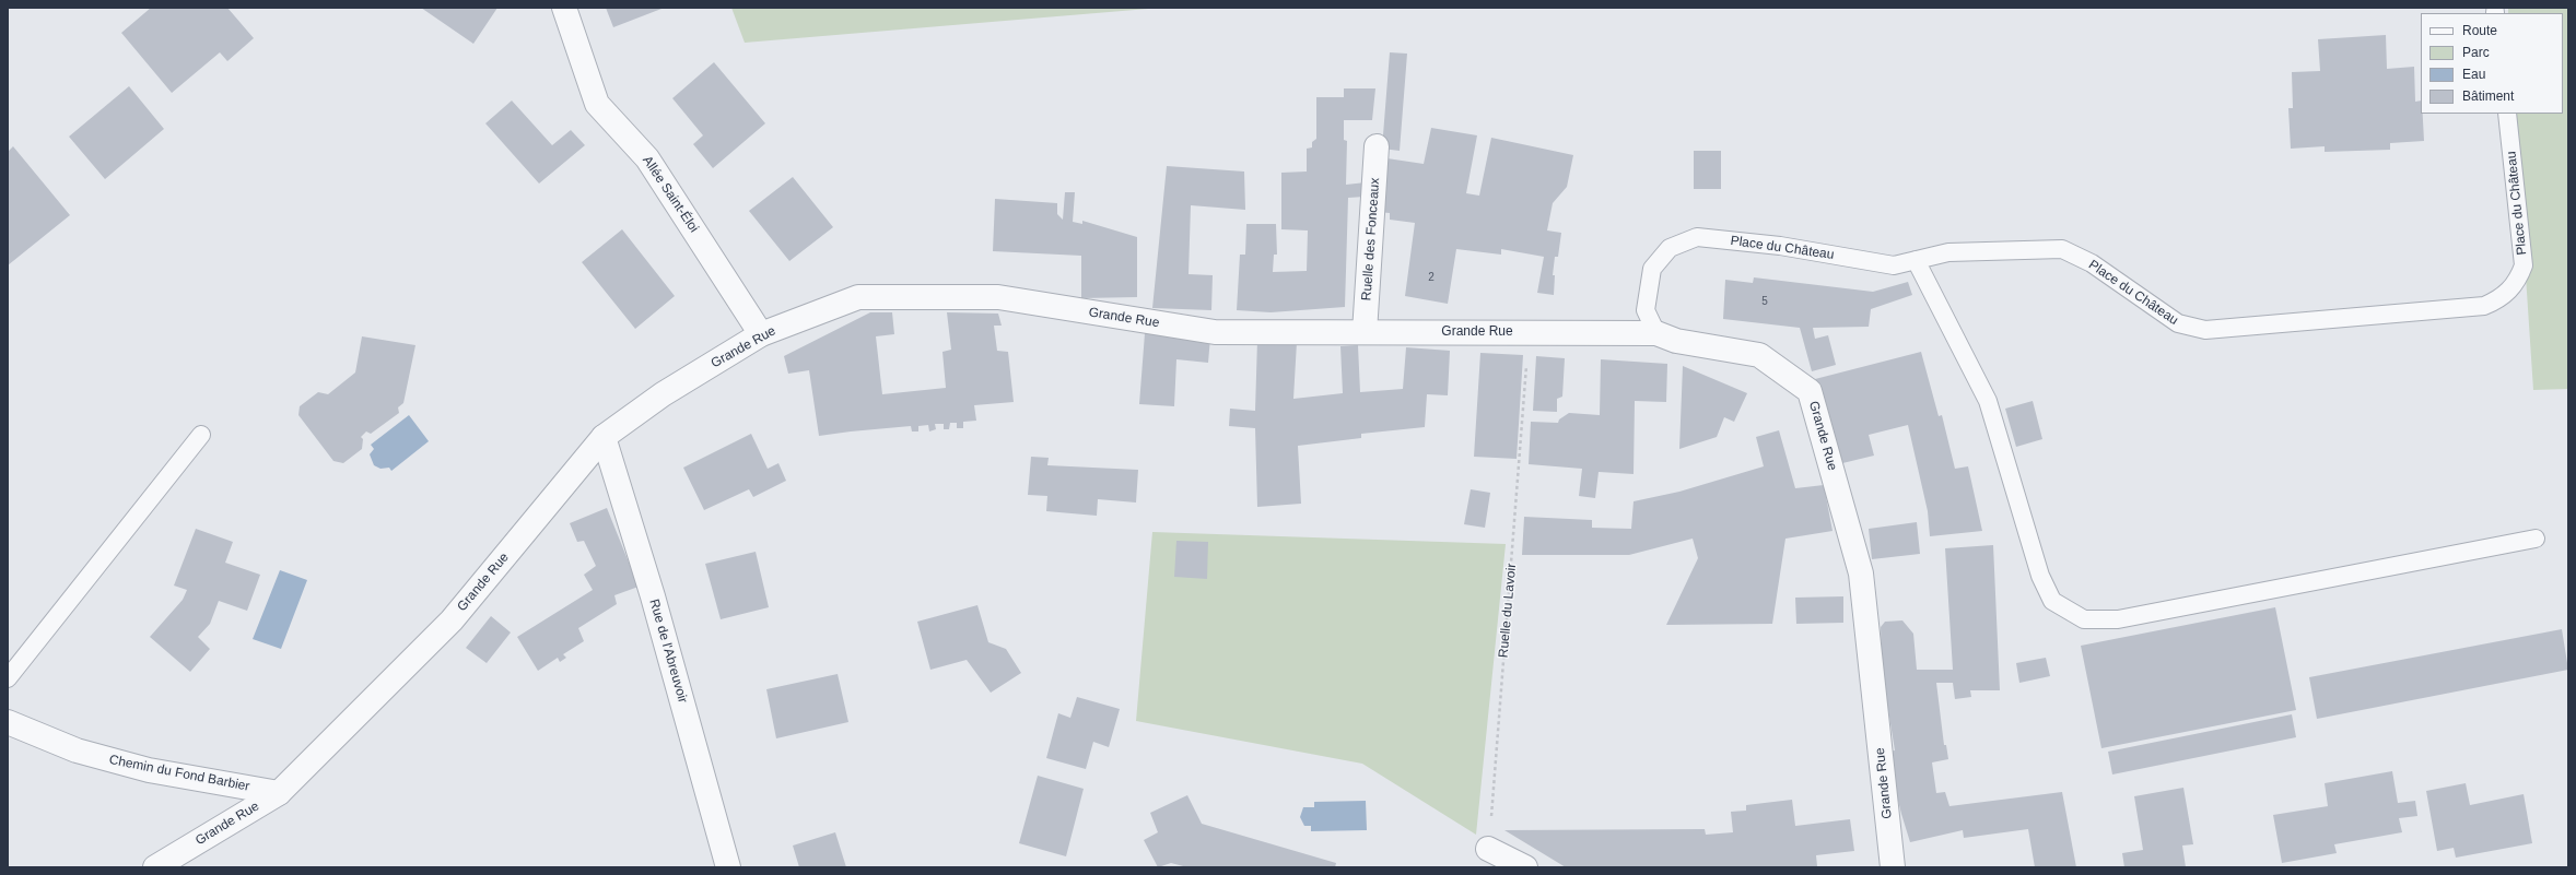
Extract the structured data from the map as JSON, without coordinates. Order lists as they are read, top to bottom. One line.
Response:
{"streets":{"street":["Allée Saint-Éloi","Ruelle des Fonceaux","Grande Rue","Rue de l'Abreuvoir","Chemin du Fond Barbier"],"lane":["Place du Château"],"path":["Ruelle du Lavoir"]},"crossings":[["Allée Saint-Éloi","Grande Rue"],["Place du Château","Grande Rue"],["Ruelle des Fonceaux","Grande Rue"],["Grande Rue","Ruelle du Lavoir"],["Grande Rue","Rue de l'Abreuvoir"],["Grande Rue","Chemin du Fond Barbier"]],"house_numbers":["2","5"],"legend":["Route","Parc","Eau","Bâtiment"]}
